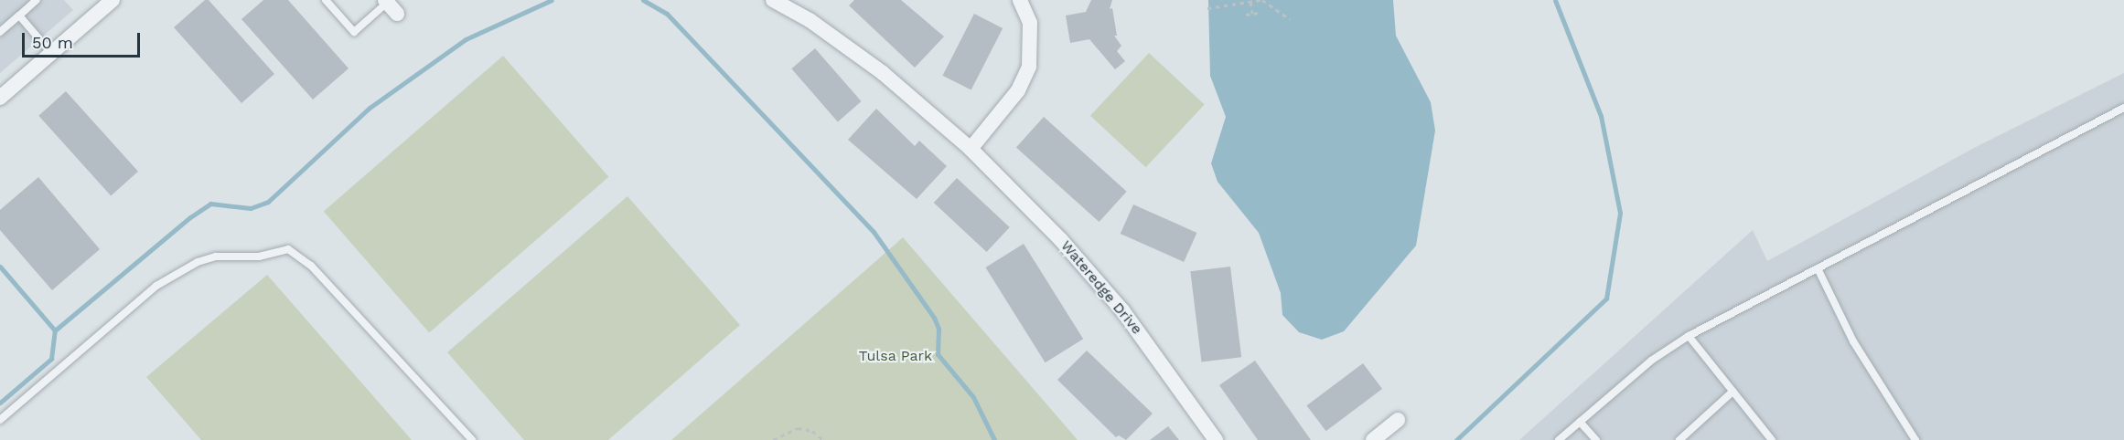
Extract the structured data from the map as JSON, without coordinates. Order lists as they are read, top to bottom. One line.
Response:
{"streets":{"street":["Wateredge Drive"]},"parks":["Tulsa Park"],"scale_bar":"50 m"}
